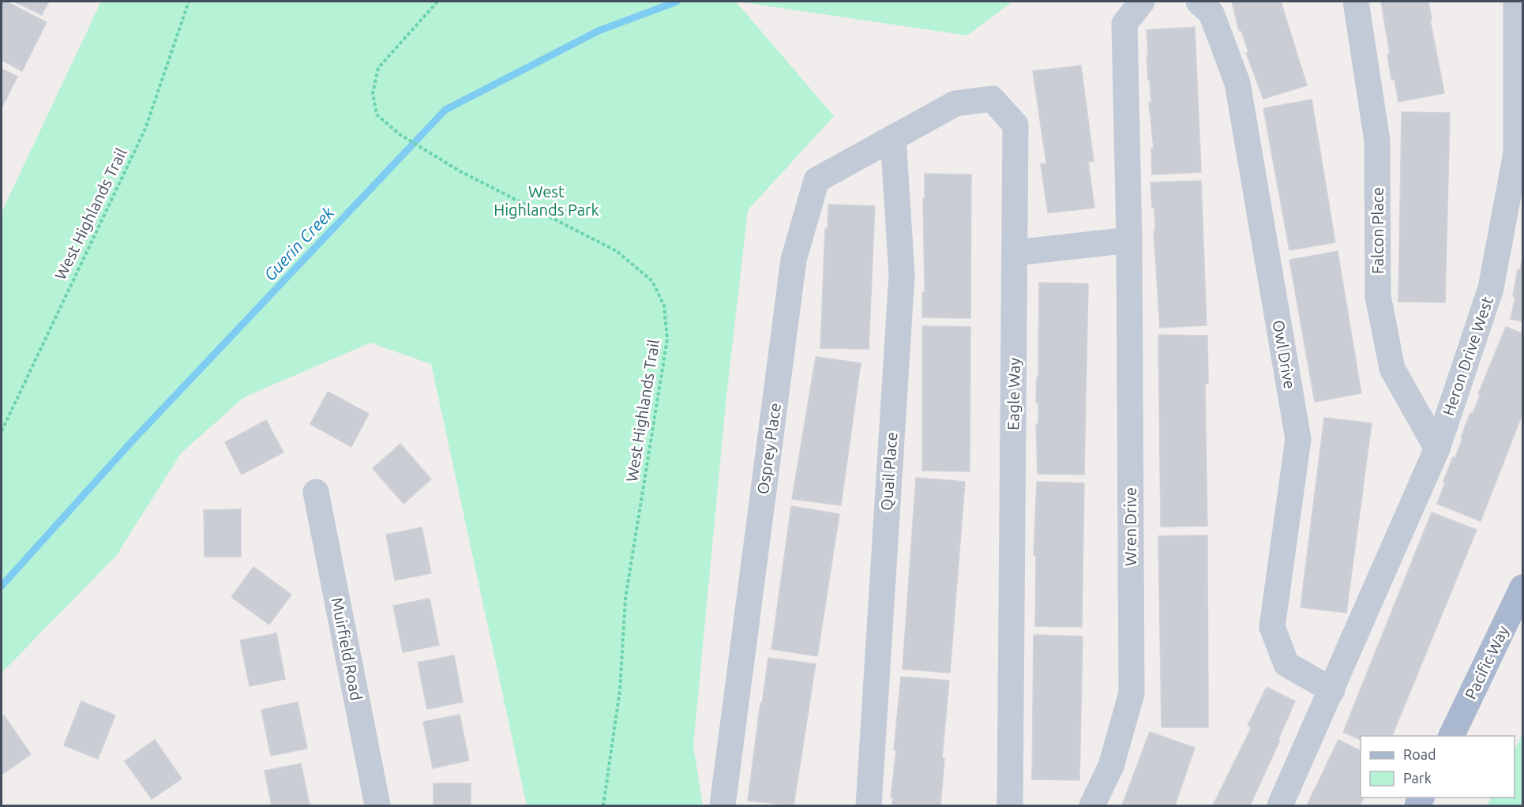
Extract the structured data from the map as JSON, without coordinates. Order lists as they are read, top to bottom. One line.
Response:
{"streets":{"main road":["Pacific Way"],"street":["Falcon Place","Owl Drive","Heron Drive West","Eagle Way","Osprey Place","Quail Place","Wren Drive","Muirfield Road"],"path":["West Highlands Trail"]},"crossings":[["Falcon Place","Heron Drive West"],["Owl Drive","Heron Drive West"],["Eagle Way","Osprey Place"],["Eagle Way","Quail Place"],["Osprey Place","Quail Place"]],"water":["Guerin Creek"],"parks":["West Highlands Park"],"legend":["Road","Park"]}
